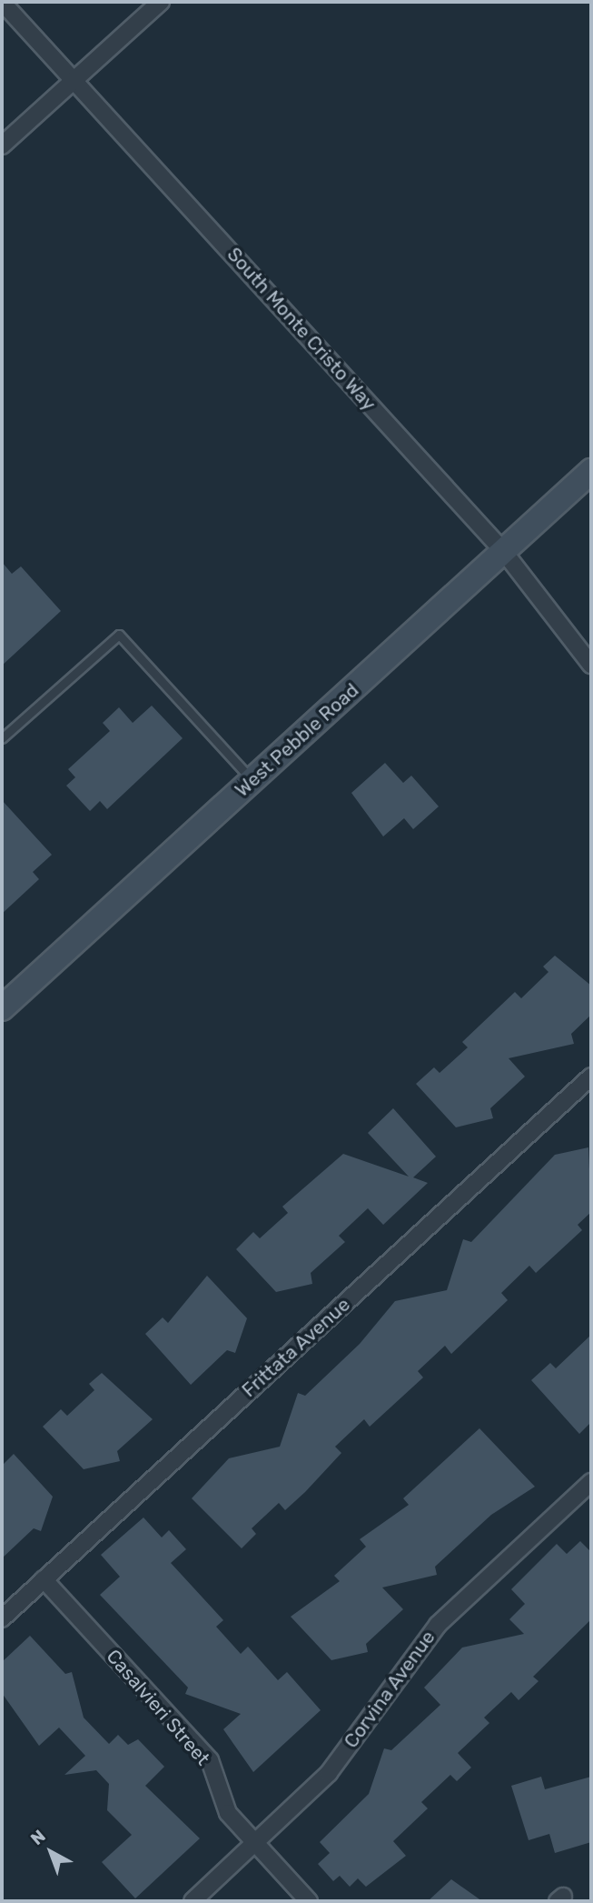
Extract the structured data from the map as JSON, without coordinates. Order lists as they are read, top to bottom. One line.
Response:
{"streets":{"street":["South Monte Cristo Way","West Pebble Road","Frittata Avenue","Corvina Avenue","Casalvieri Street"]},"crossings":[["South Monte Cristo Way","West Pebble Road"],["Frittata Avenue","Casalvieri Street"],["Corvina Avenue","Casalvieri Street"]],"north":"top left"}
